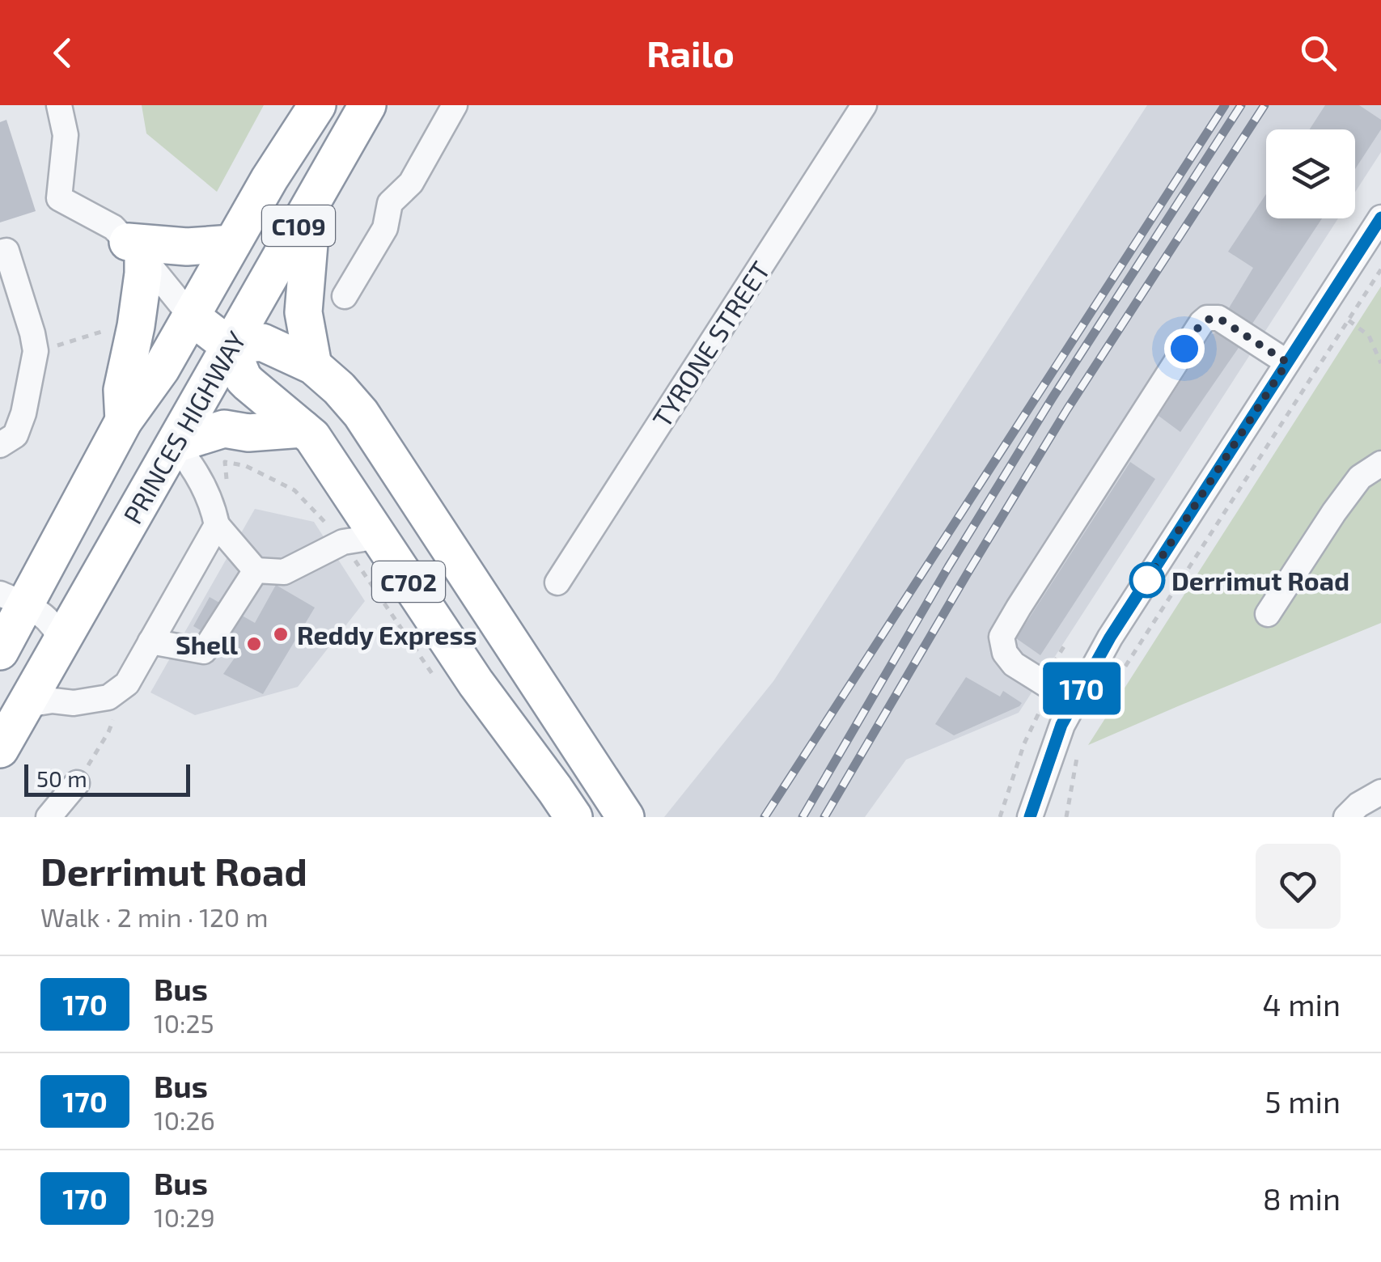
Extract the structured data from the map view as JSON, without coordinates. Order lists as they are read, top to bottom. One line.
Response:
{"streets":{"highway":["C109","PRINCES HIGHWAY","C702"],"street":["TYRONE STREET"]},"crossings":[["PRINCES HIGHWAY","C702"]],"places":["Derrimut Road","Reddy Express","Shell"],"lines":["bus line 170"],"scale_bar":"50 m","page":{"header":"Railo","on_map":"170","scale":"50 m","heading":["Derrimut Road","Walk · 2 min · 120 m"],"list":[{"mark":"170","name":"Bus","note":"10:25","value":"4 min"},{"mark":"170","name":"Bus","note":"10:26","value":"5 min"},{"mark":"170","name":"Bus","note":"10:29","value":"8 min"}]}}
